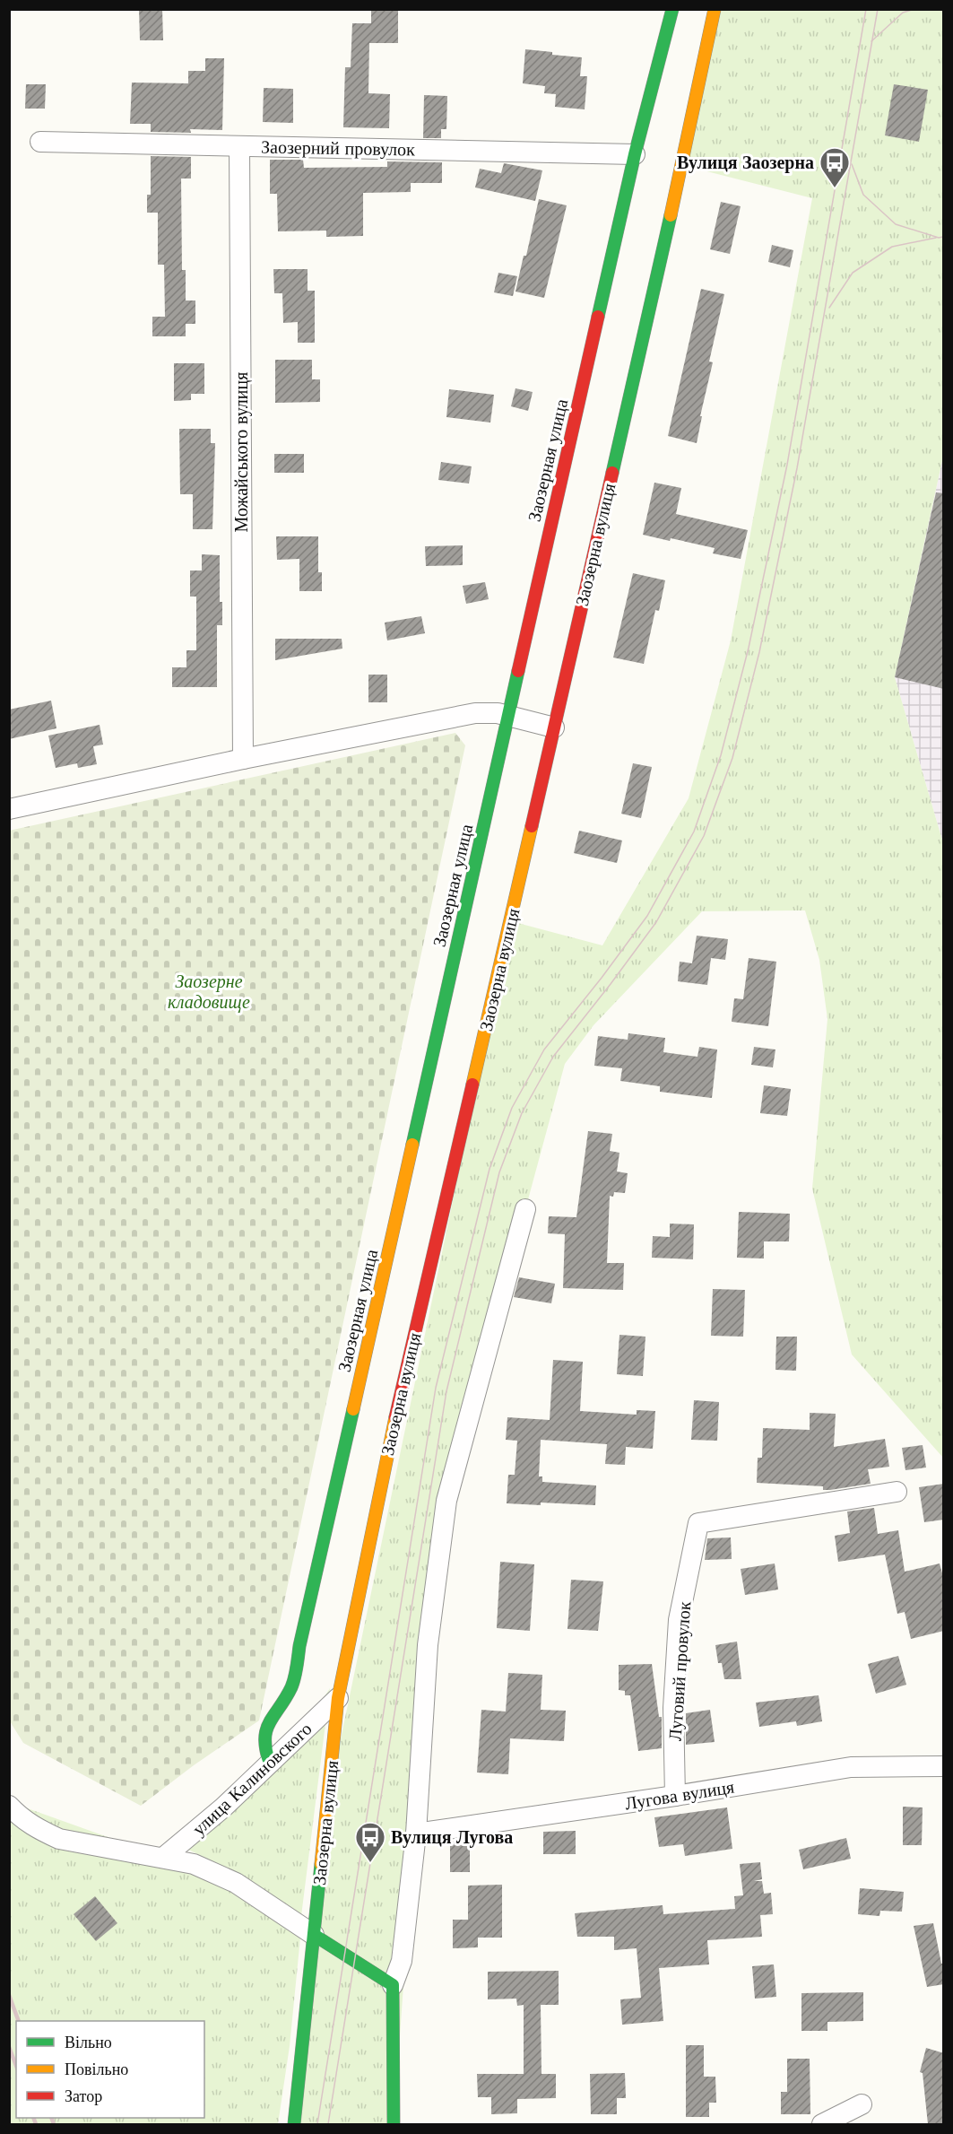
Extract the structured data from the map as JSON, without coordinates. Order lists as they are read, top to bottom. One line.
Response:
{"streets":{"main road":["Заозерная улица","Заозерна вулиця"],"street":["Заозерний провулок","Можайського вулиця","Луговий провулок","улица Калиновского","Лугова вулиця"]},"crossings":[["Заозерний провулок","Можайського вулиця"],["Заозерний провулок","Заозерная улица"],["Заозерная улица","улица Калиновского"],["Заозерна вулиця","улица Калиновского"],["Луговий провулок","Лугова вулиця"]],"parks":["Заозерне кладовище"],"places":{"bus stop":["Вулиця Заозерна","Вулиця Лугова"]},"legend":["Вільно","Повільно","Затор"]}
